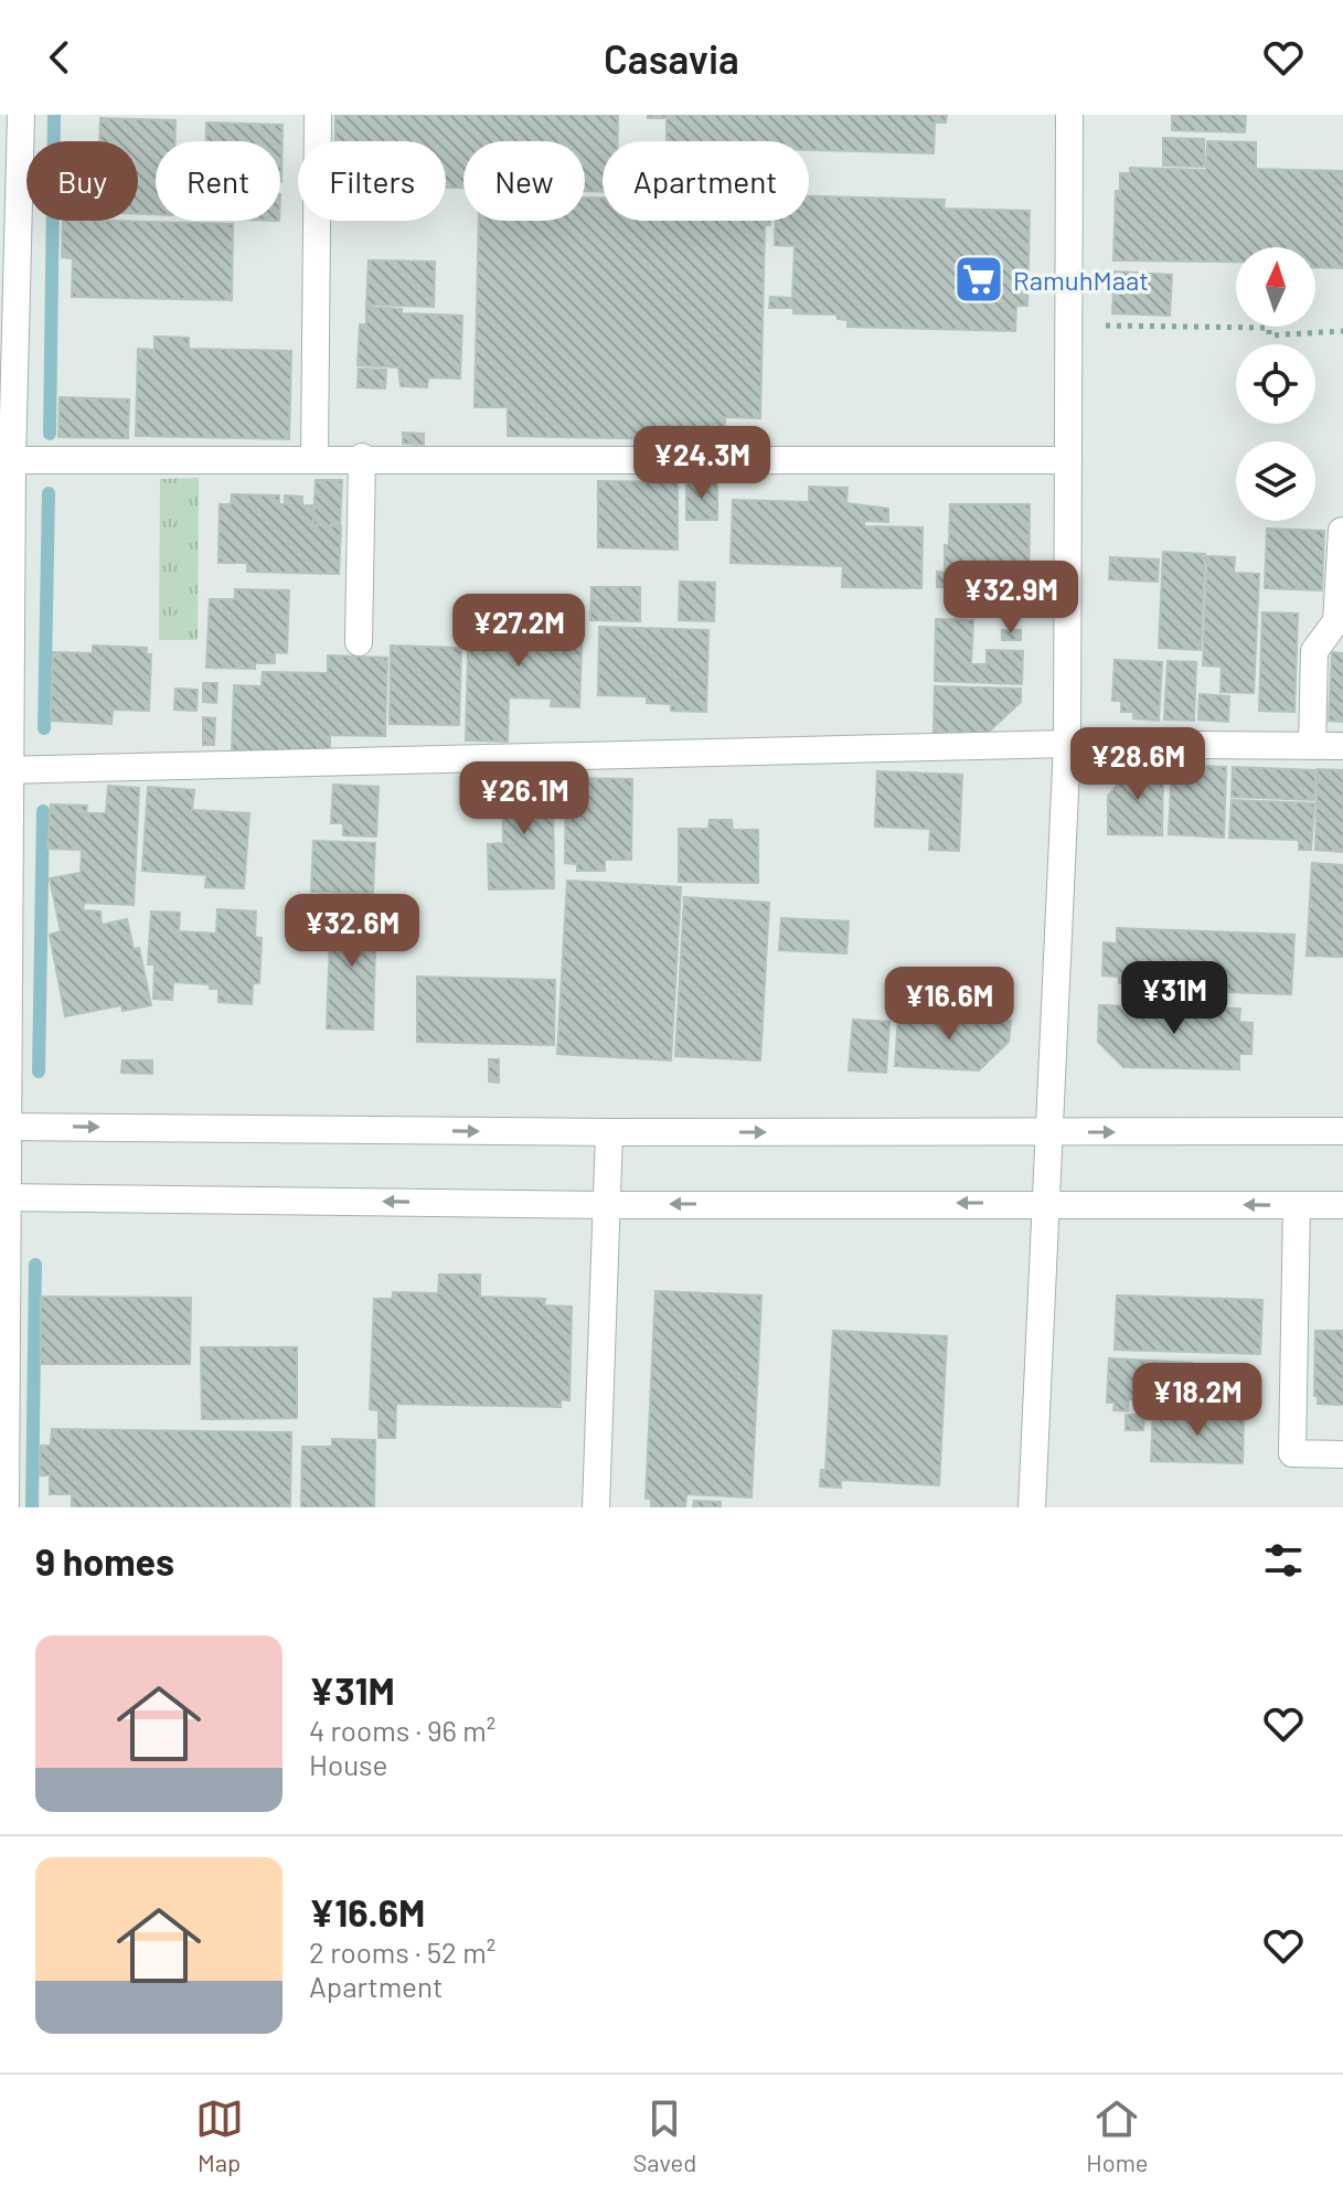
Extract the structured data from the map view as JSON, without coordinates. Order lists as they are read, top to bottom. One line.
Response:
{"places":{"supermarket":["RamuhMaat"]},"north":"top","page":{"header":"Casavia","chip":["Buy","Rent","Filters","New","Apartment"],"price":["¥24.3M","¥32.9M","¥27.2M","¥28.6M","¥26.1M","¥32.6M","¥31M","¥16.6M","¥18.2M"],"heading":"9 homes","list":[{"name":"¥31M","note":"4 rooms · 96 m² · House"},{"name":"¥16.6M","note":"2 rooms · 52 m² · Apartment"}],"tabs":["Map","Saved","Home"]}}
